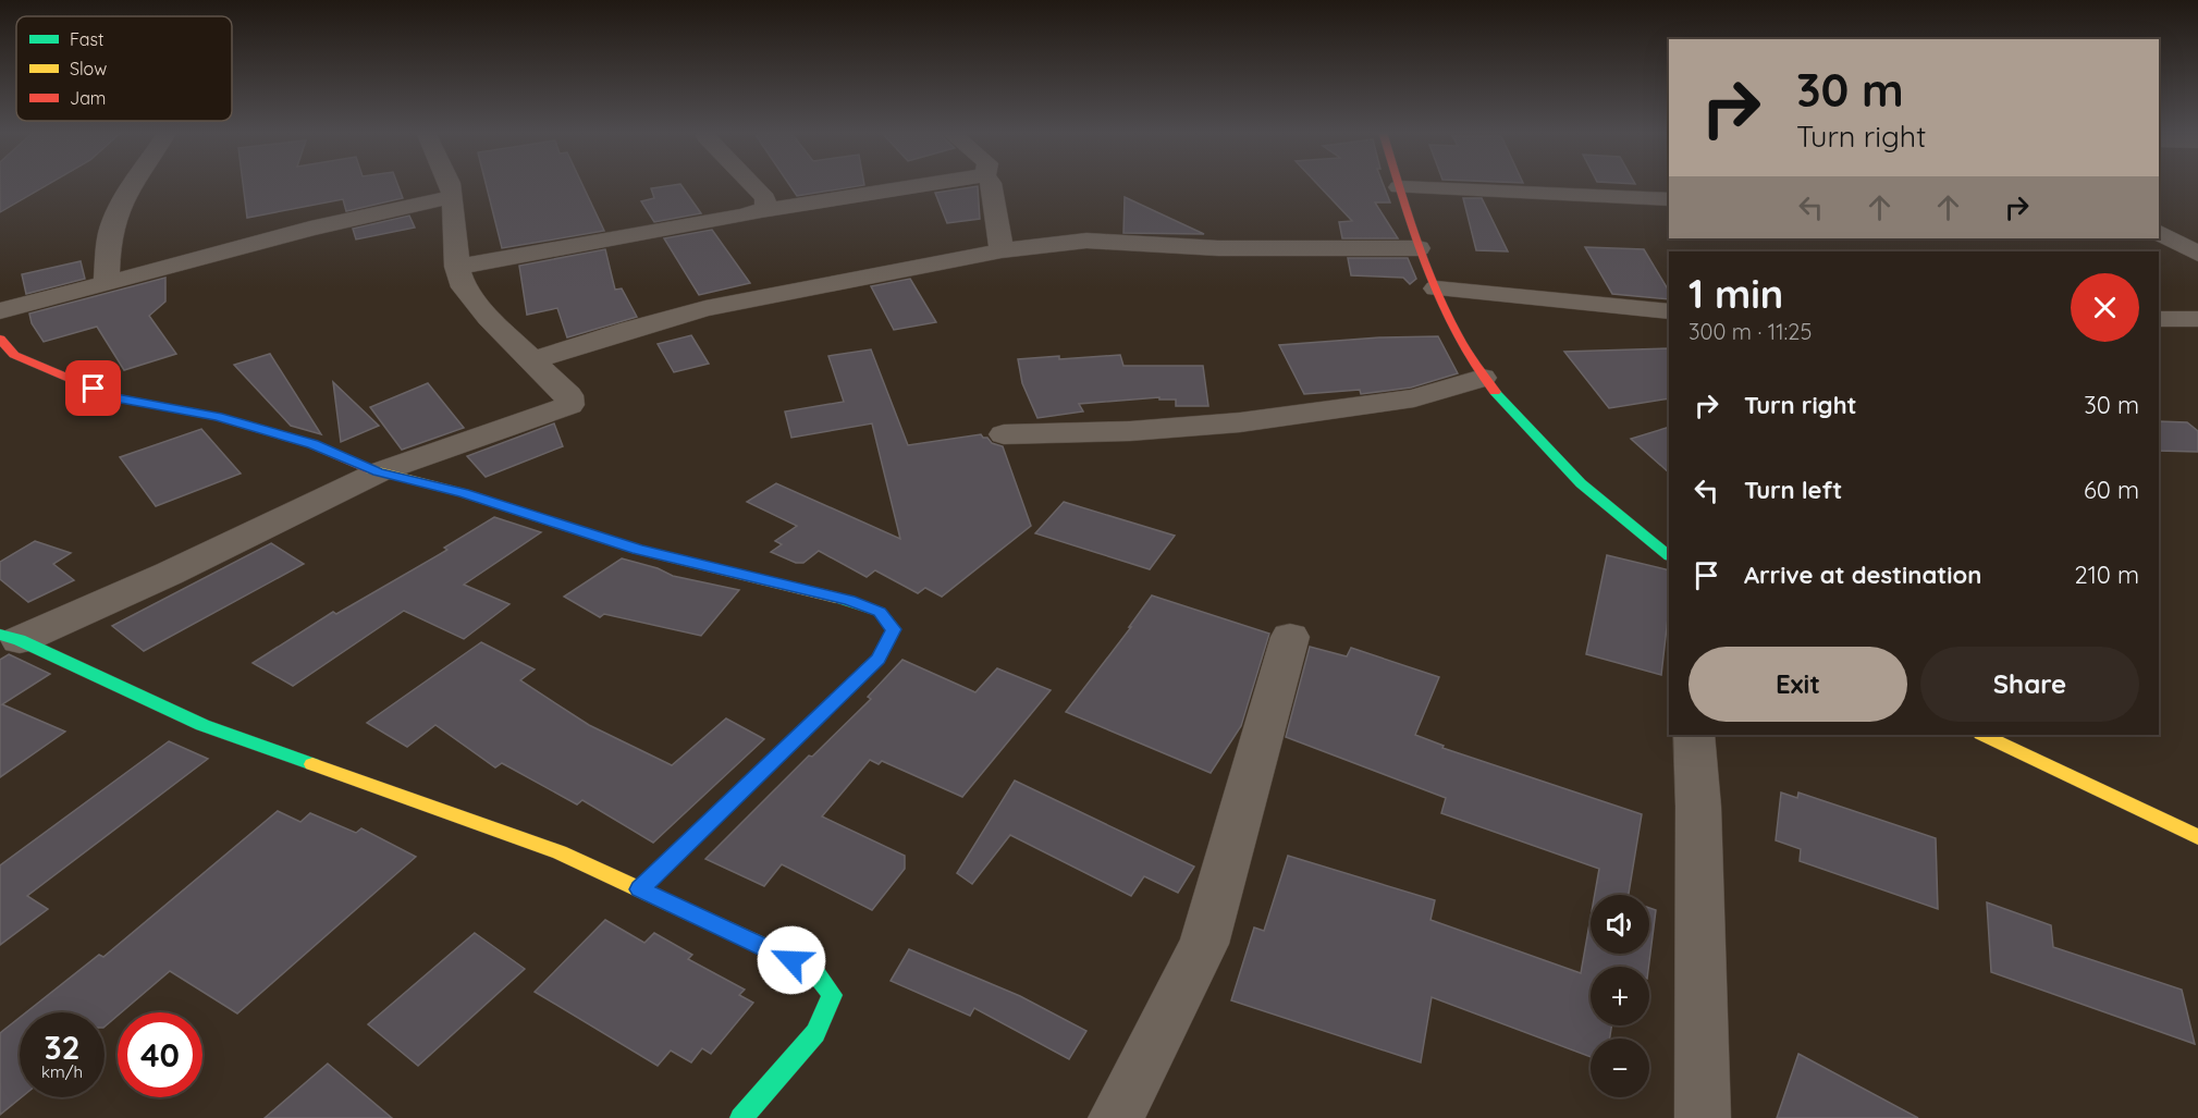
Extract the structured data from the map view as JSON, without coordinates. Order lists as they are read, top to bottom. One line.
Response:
{"legend":["Fast","Slow","Jam"],"page":{"turn":["30 m","Turn right"],"heading":["1 min","300 m · 11:25"],"list":[{"name":"Turn right","value":"30 m"},{"name":"Turn left","value":"60 m"},{"name":"Arrive at destination","value":"210 m"}],"buttons":["Exit","Share"],"map_buttons":["+","−"],"speed":"32 km/h","limit":"40"}}
